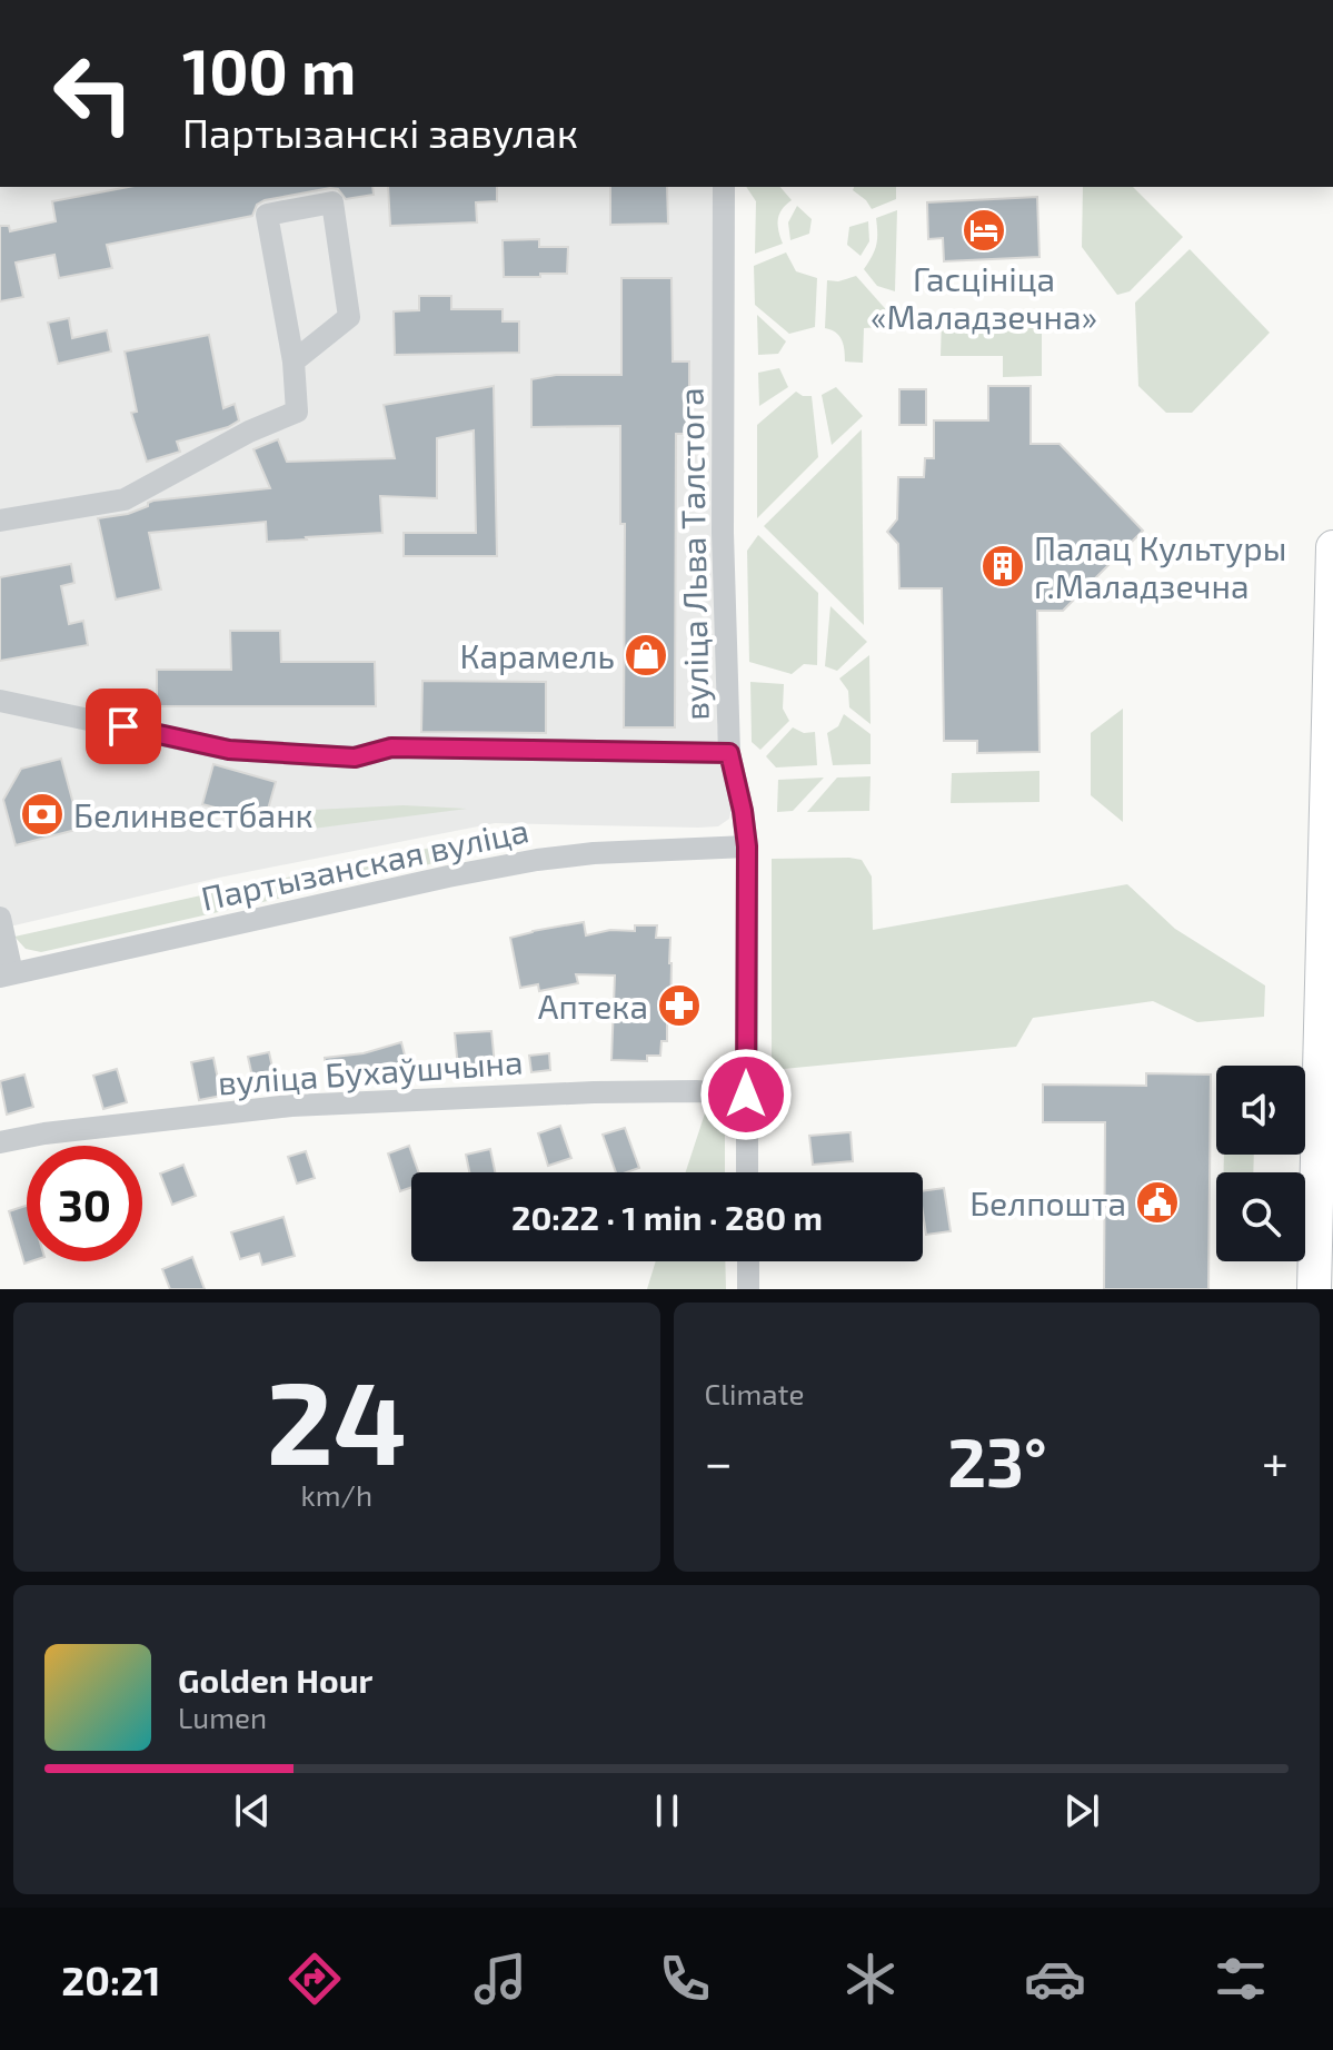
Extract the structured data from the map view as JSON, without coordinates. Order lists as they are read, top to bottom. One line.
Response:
{"streets":{"street":["вуліца Льва Талстога","Партызанская вуліца","вуліца Бухаўшчына"]},"crossings":[["вуліца Льва Талстога","Партызанская вуліца"],["вуліца Льва Талстога","вуліца Бухаўшчына"]],"places":{"hotel":["Гасцініца «Маладзечна»"],"building":["Палац Культуры г.Маладзечна"],"shop":["Карамель"],"bank":["Белинвестбанк"],"pharmacy":["Аптека"],"public building":["Белпошта"]},"page":{"turn":["100 m","Партызанскі завулак"],"limit":"30","trip":"20:22 · 1 min · 280 m","tile":[["24","km/h"],"Climate"],"heat":["−","23°","+"],"song":["Golden Hour","Lumen"],"tabs":"20:21"}}
